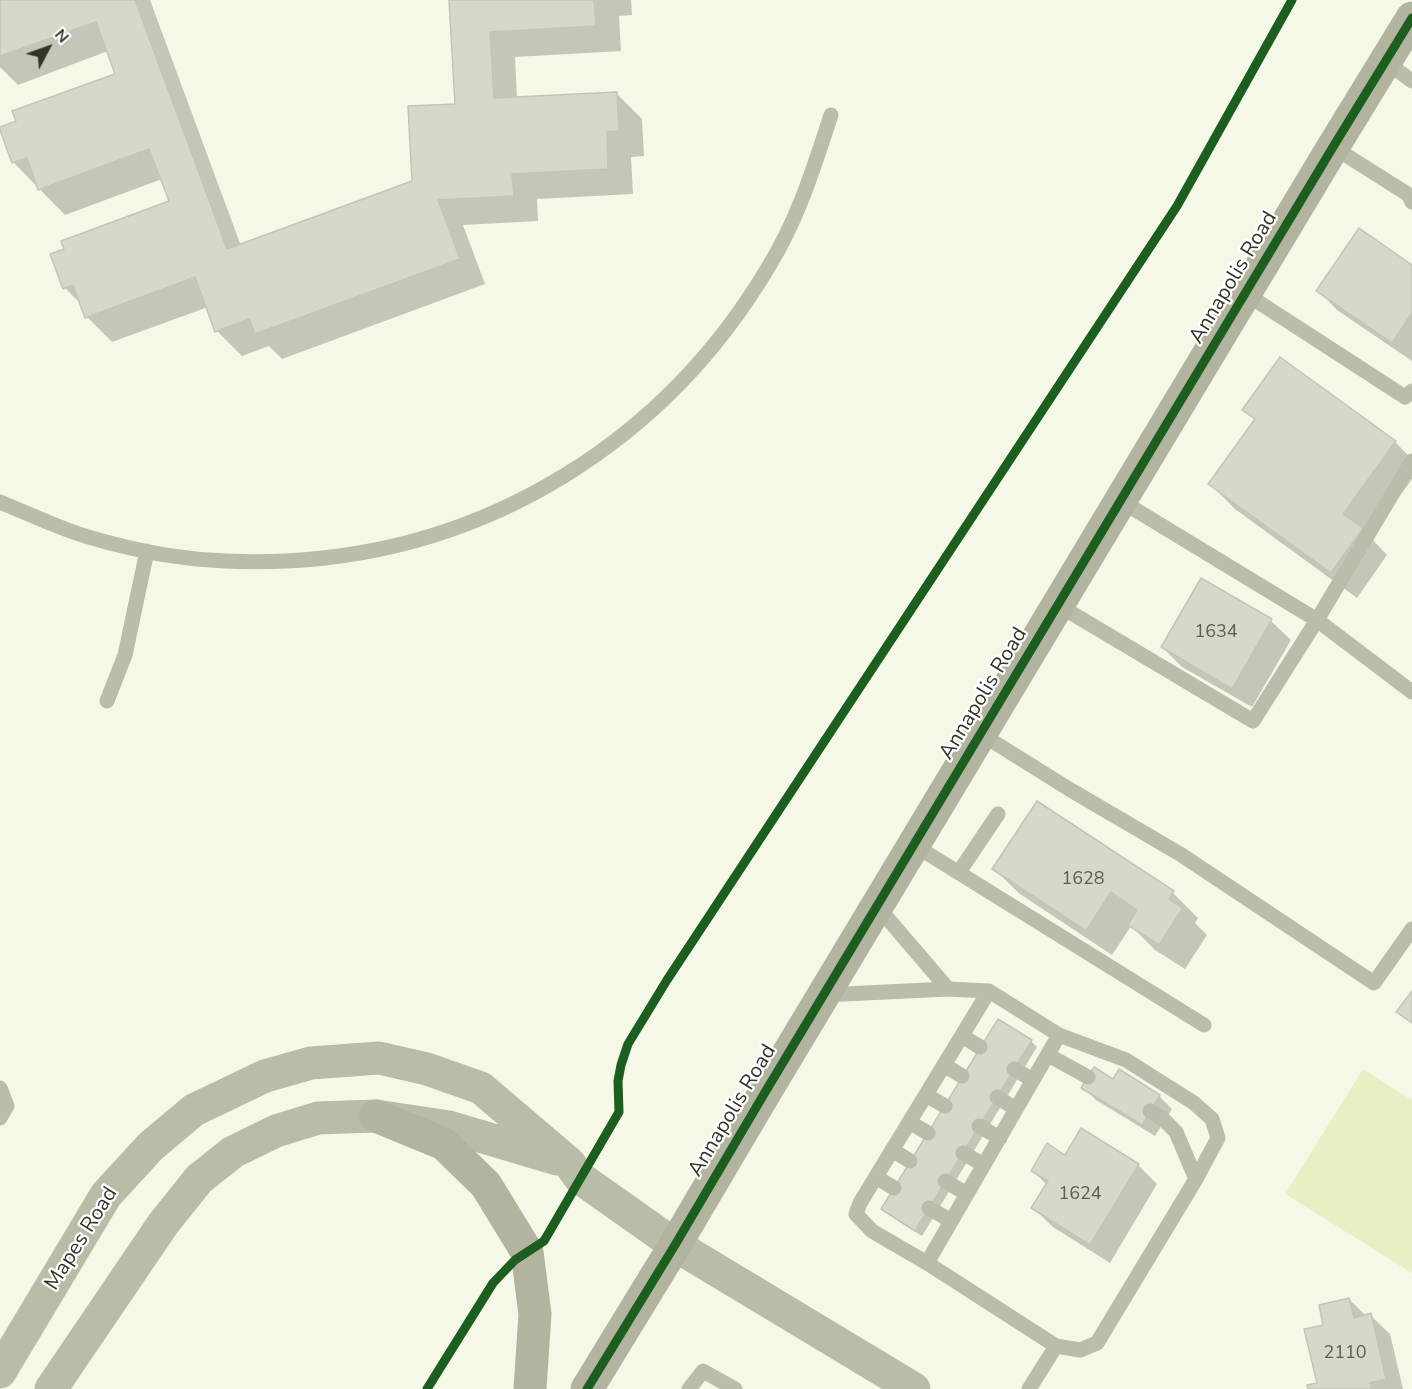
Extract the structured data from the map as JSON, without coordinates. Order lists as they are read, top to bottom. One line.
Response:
{"streets":{"main road":["Annapolis Road"],"street":["Mapes Road"]},"crossings":[["Annapolis Road","Mapes Road"]],"house_numbers":["1634","1628","1624","2110"],"north":"top right"}
